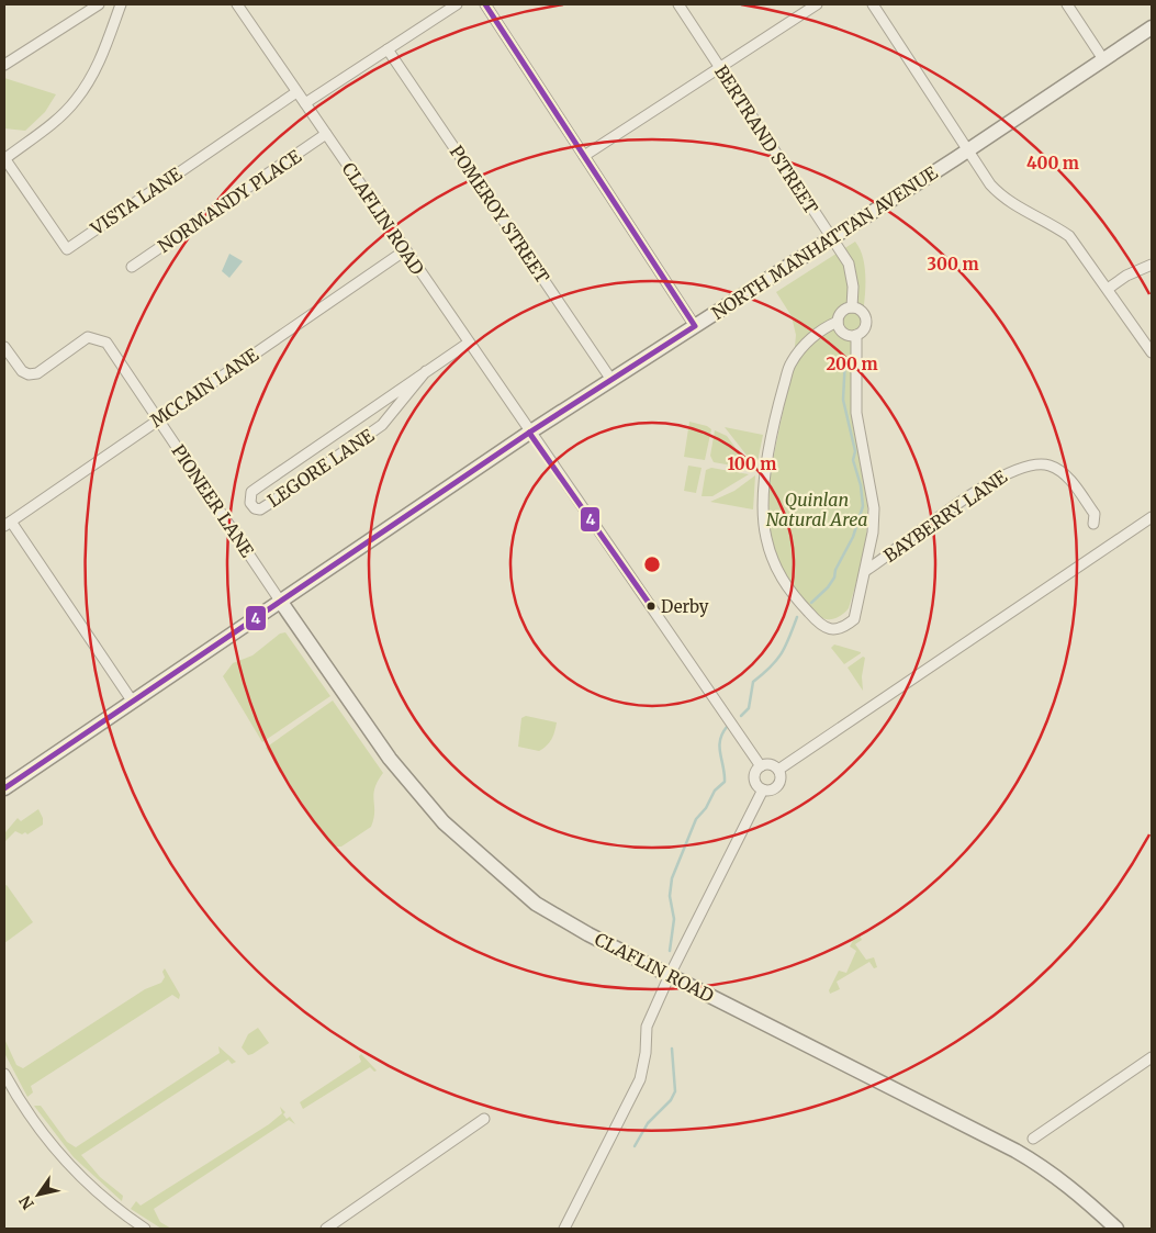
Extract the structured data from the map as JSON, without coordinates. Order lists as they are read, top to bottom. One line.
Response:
{"streets":{"street":["BERTRAND STREET","VISTA LANE","NORMANDY PLACE","POMEROY STREET","CLAFLIN ROAD","NORTH MANHATTAN AVENUE","MCCAIN LANE","LEGORE LANE","PIONEER LANE","BAYBERRY LANE"]},"crossings":[["BERTRAND STREET","NORTH MANHATTAN AVENUE"],["VISTA LANE","CLAFLIN ROAD"],["NORMANDY PLACE","CLAFLIN ROAD"],["POMEROY STREET","NORTH MANHATTAN AVENUE"],["CLAFLIN ROAD","NORTH MANHATTAN AVENUE"],["CLAFLIN ROAD","MCCAIN LANE"],["CLAFLIN ROAD","LEGORE LANE"],["CLAFLIN ROAD","PIONEER LANE"],["NORTH MANHATTAN AVENUE","PIONEER LANE"],["MCCAIN LANE","PIONEER LANE"]],"parks":["Quinlan Natural Area"],"places":["Derby"],"lines":["transit line 4"],"north":"bottom left","rings":["400 m","300 m","200 m","100 m"]}
